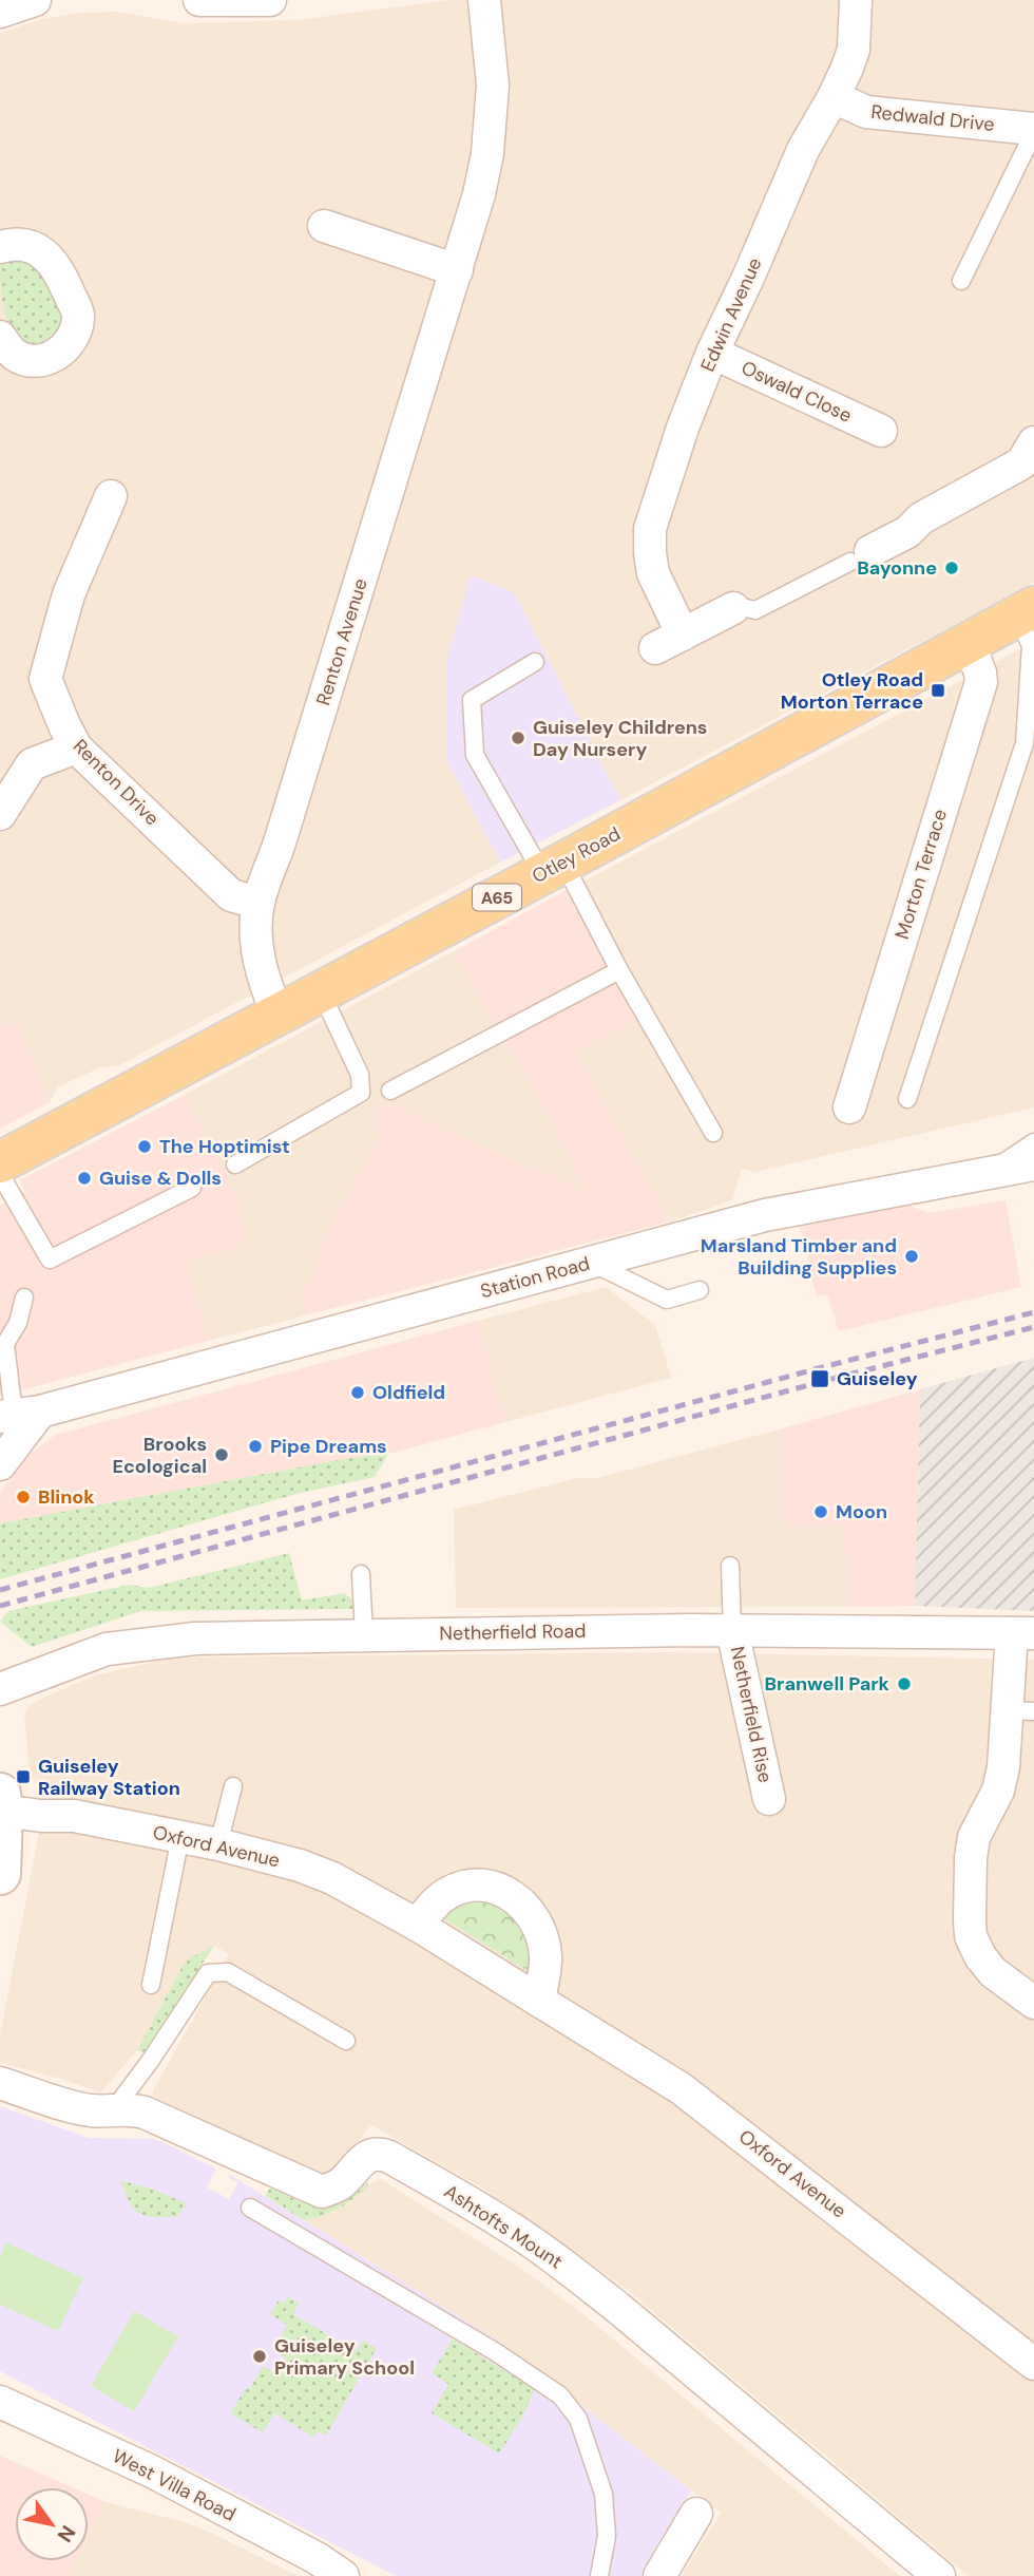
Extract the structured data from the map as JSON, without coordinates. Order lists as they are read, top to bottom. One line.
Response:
{"streets":{"main road":["Otley Road","A65"],"street":["Redwald Drive","Edwin Avenue","Oswald Close","Renton Avenue","Renton Drive","Morton Terrace","Station Road","Netherfield Road","Netherfield Rise","Oxford Avenue","Ashtofts Mount","West Villa Road"]},"crossings":[["Redwald Drive","Edwin Avenue"],["Edwin Avenue","Oswald Close"],["Renton Avenue","Renton Drive"],["Renton Avenue","Otley Road"],["Otley Road","Morton Terrace"],["Netherfield Road","Netherfield Rise"]],"places":{"other":["Bayonne","Guiseley Childrens Day Nursery","The Hoptimist","Guise & Dolls","Marsland Timber and Building Supplies","Oldfield","Pipe Dreams","Brooks Ecological","Blinok","Moon","Branwell Park","Guiseley Primary School"],"transit":["Otley Road Morton Terrace","Guiseley","Guiseley Railway Station"]},"north":"bottom right"}
